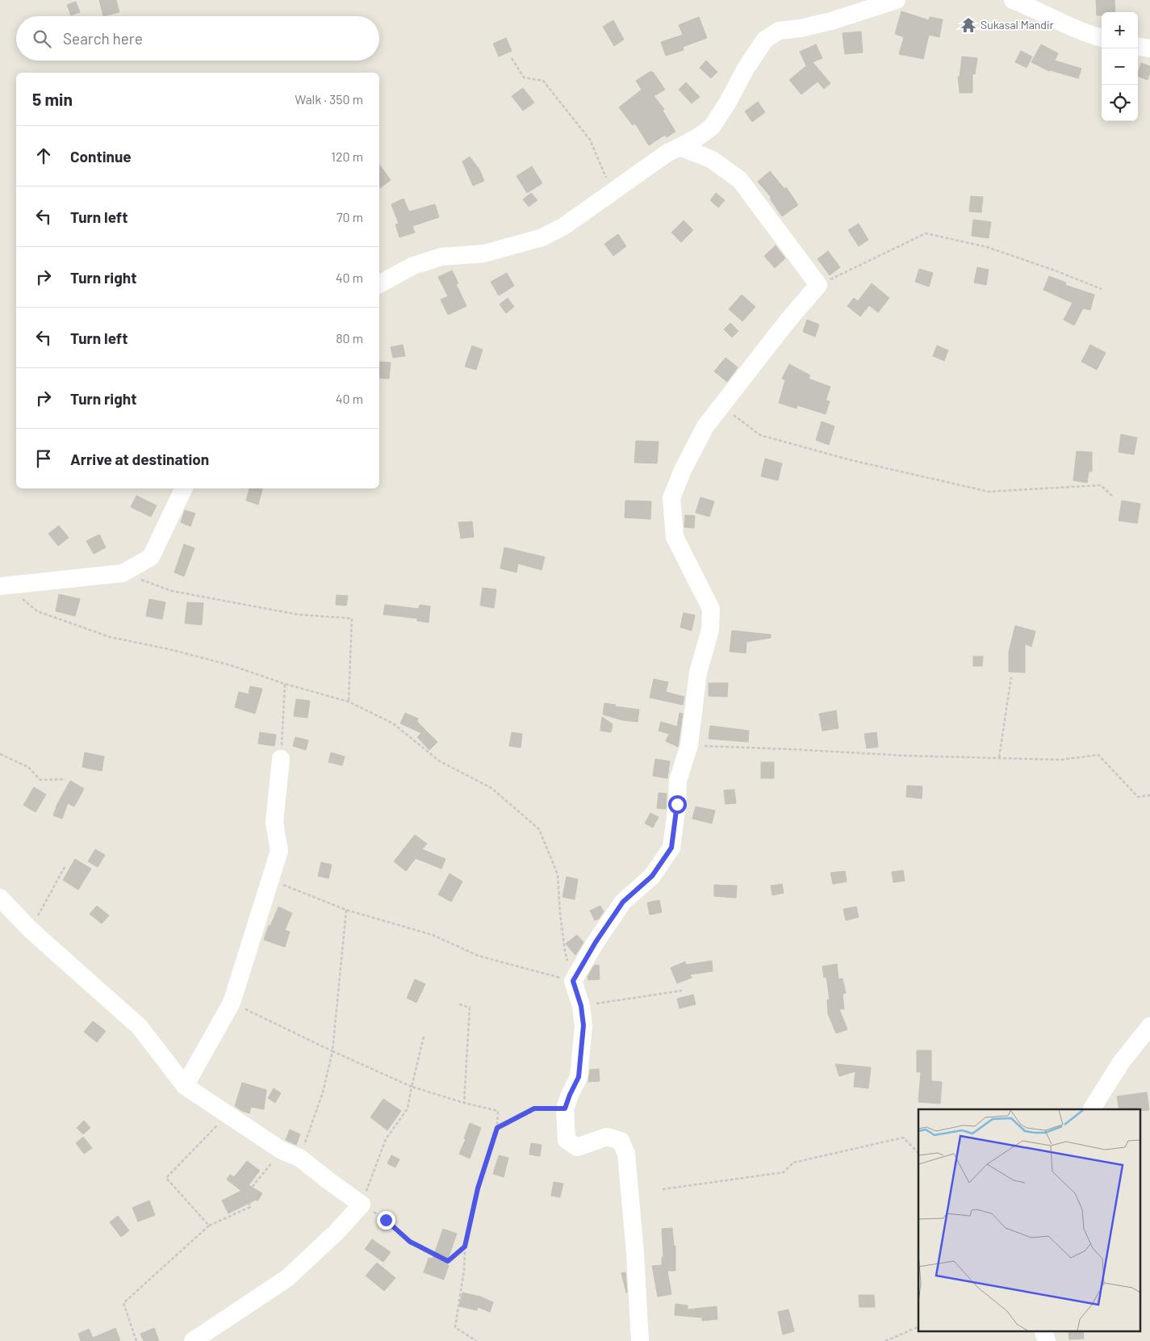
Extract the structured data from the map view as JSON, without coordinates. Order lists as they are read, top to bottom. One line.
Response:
{"places":{"temple":["Sukasal Mandir"]},"page":{"map_buttons":["+","−"],"search":"Search here","heading":["5 min","Walk · 350 m"],"list":[["Continue","120 m"],["Turn left","70 m"],["Turn right","40 m"],["Turn left","80 m"],["Turn right","40 m"],"Arrive at destination"]}}
